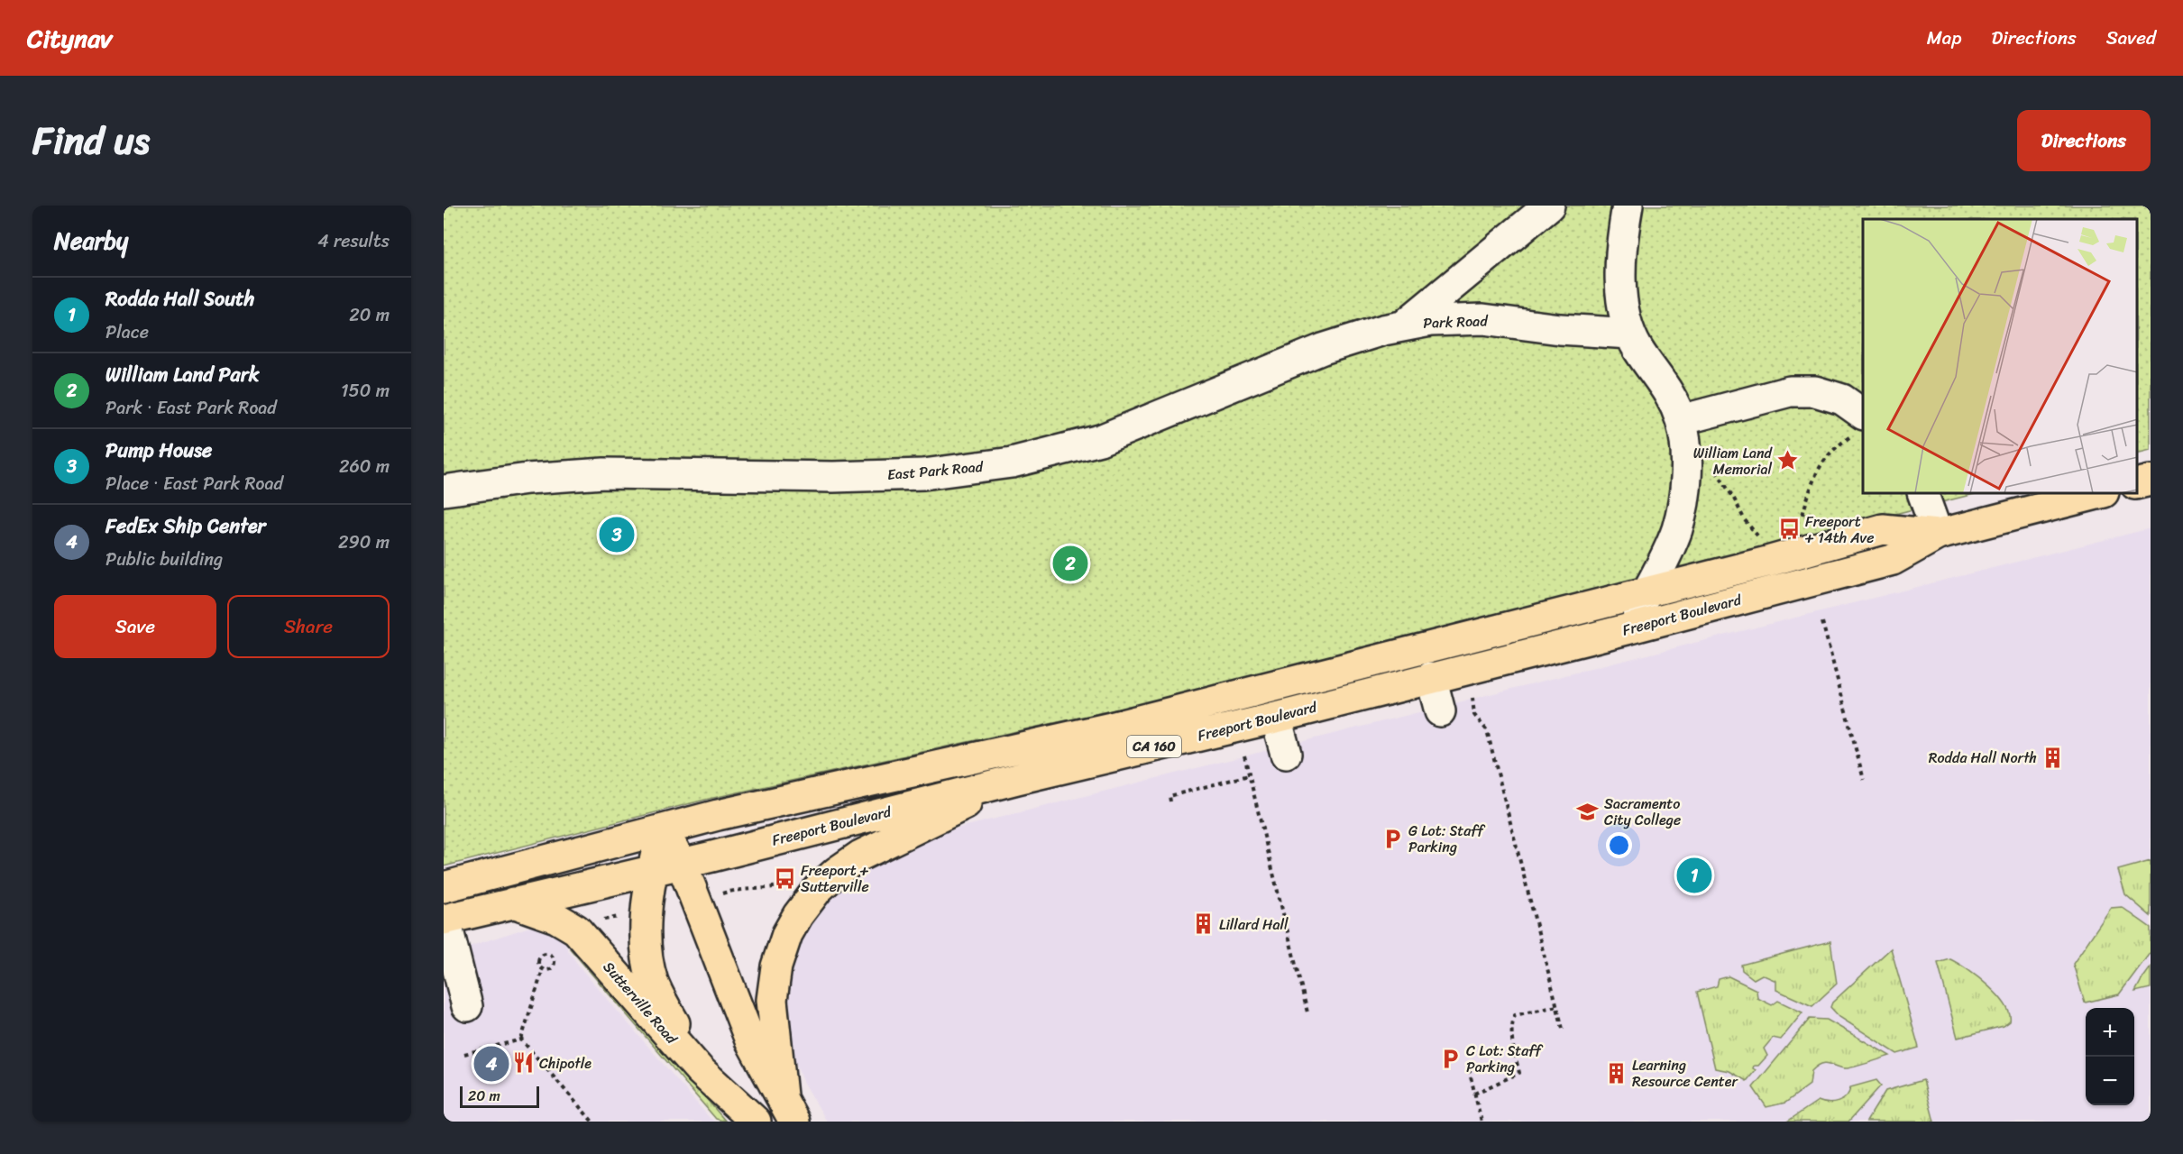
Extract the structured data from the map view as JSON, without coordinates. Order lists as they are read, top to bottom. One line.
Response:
{"streets":{"main road":["Freeport Boulevard","CA 160","Sutterville Road"],"street":["Park Road","East Park Road"]},"crossings":[["Park Road","East Park Road"],["Freeport Boulevard","Sutterville Road"]],"places":{"place":["William Land Memorial"],"bus stop":["Freeport + 14th Ave","Freeport + Sutterville"],"building":["Rodda Hall North","Lillard Hall","Learning Resource Center"],"school or university":["Sacramento City College"],"parking":["G Lot: Staff Parking","C Lot: Staff Parking"],"restaurant":["Chipotle"]},"scale_bar":"20 m","page":{"header":"Citynav","nav":["Map","Directions","Saved"],"title":"Find us","buttons":["Directions",["Save","Share"]],"heading":["Nearby","4 results"],"list":[{"mark":"1","name":"Rodda Hall South","note":"Place","value":"20 m"},{"mark":"2","name":"William Land Park","note":"Park · East Park Road","value":"150 m"},{"mark":"3","name":"Pump House","note":"Place · East Park Road","value":"260 m"},{"mark":"4","name":"FedEx Ship Center","note":"Public building","value":"290 m"}],"pins":["3","2","1","4"],"map_buttons":["+","−"],"scale":"20 m"}}
